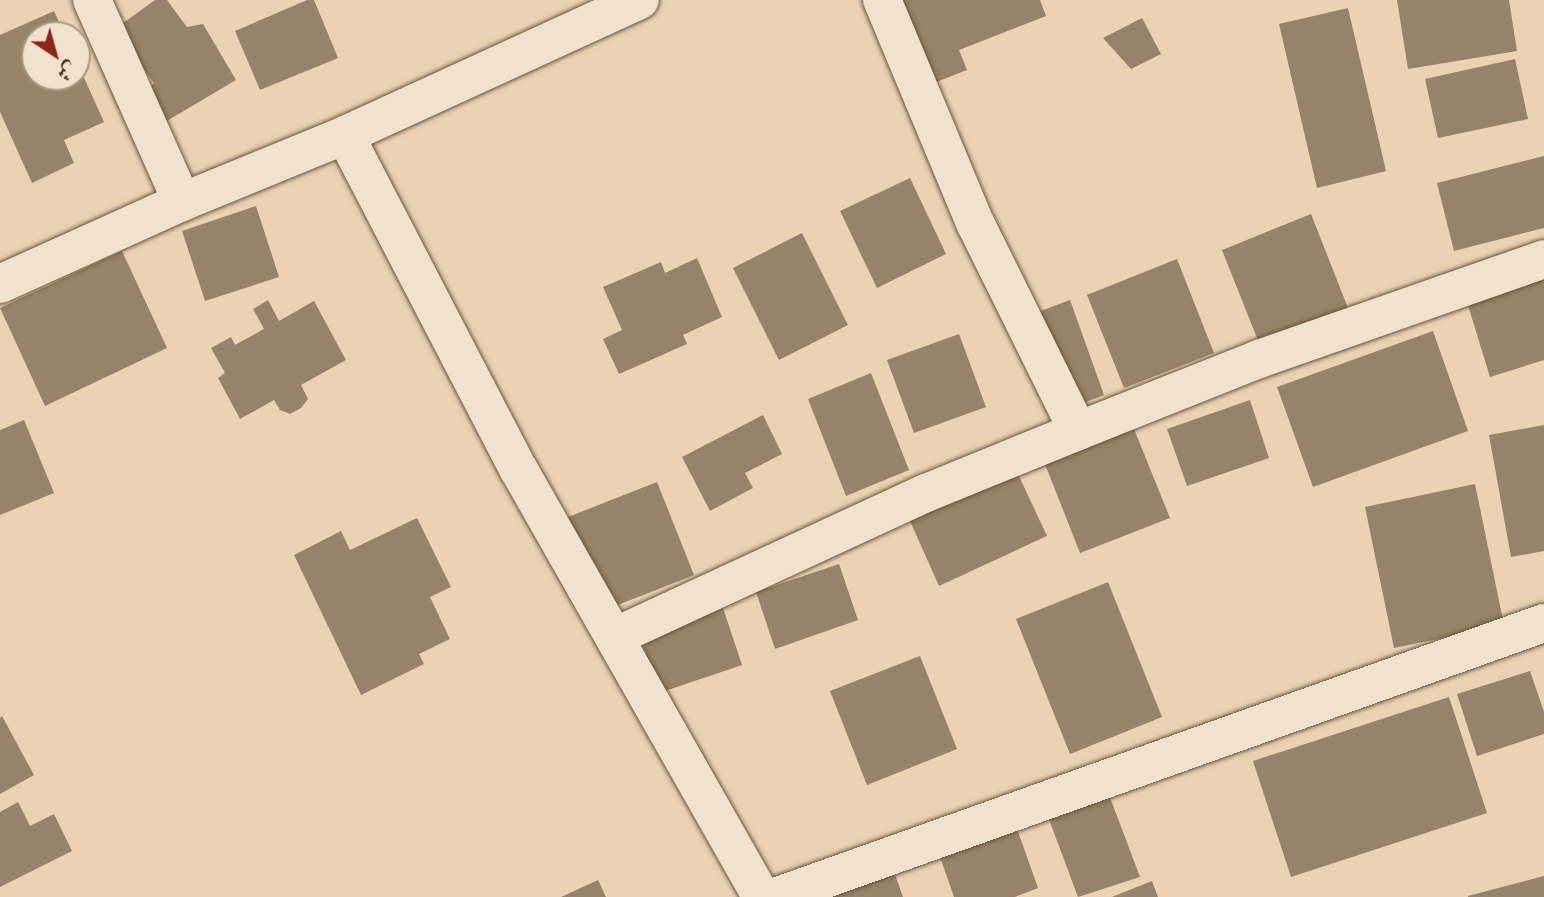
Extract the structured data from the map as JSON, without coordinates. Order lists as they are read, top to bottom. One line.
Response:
{"north":"bottom right"}
